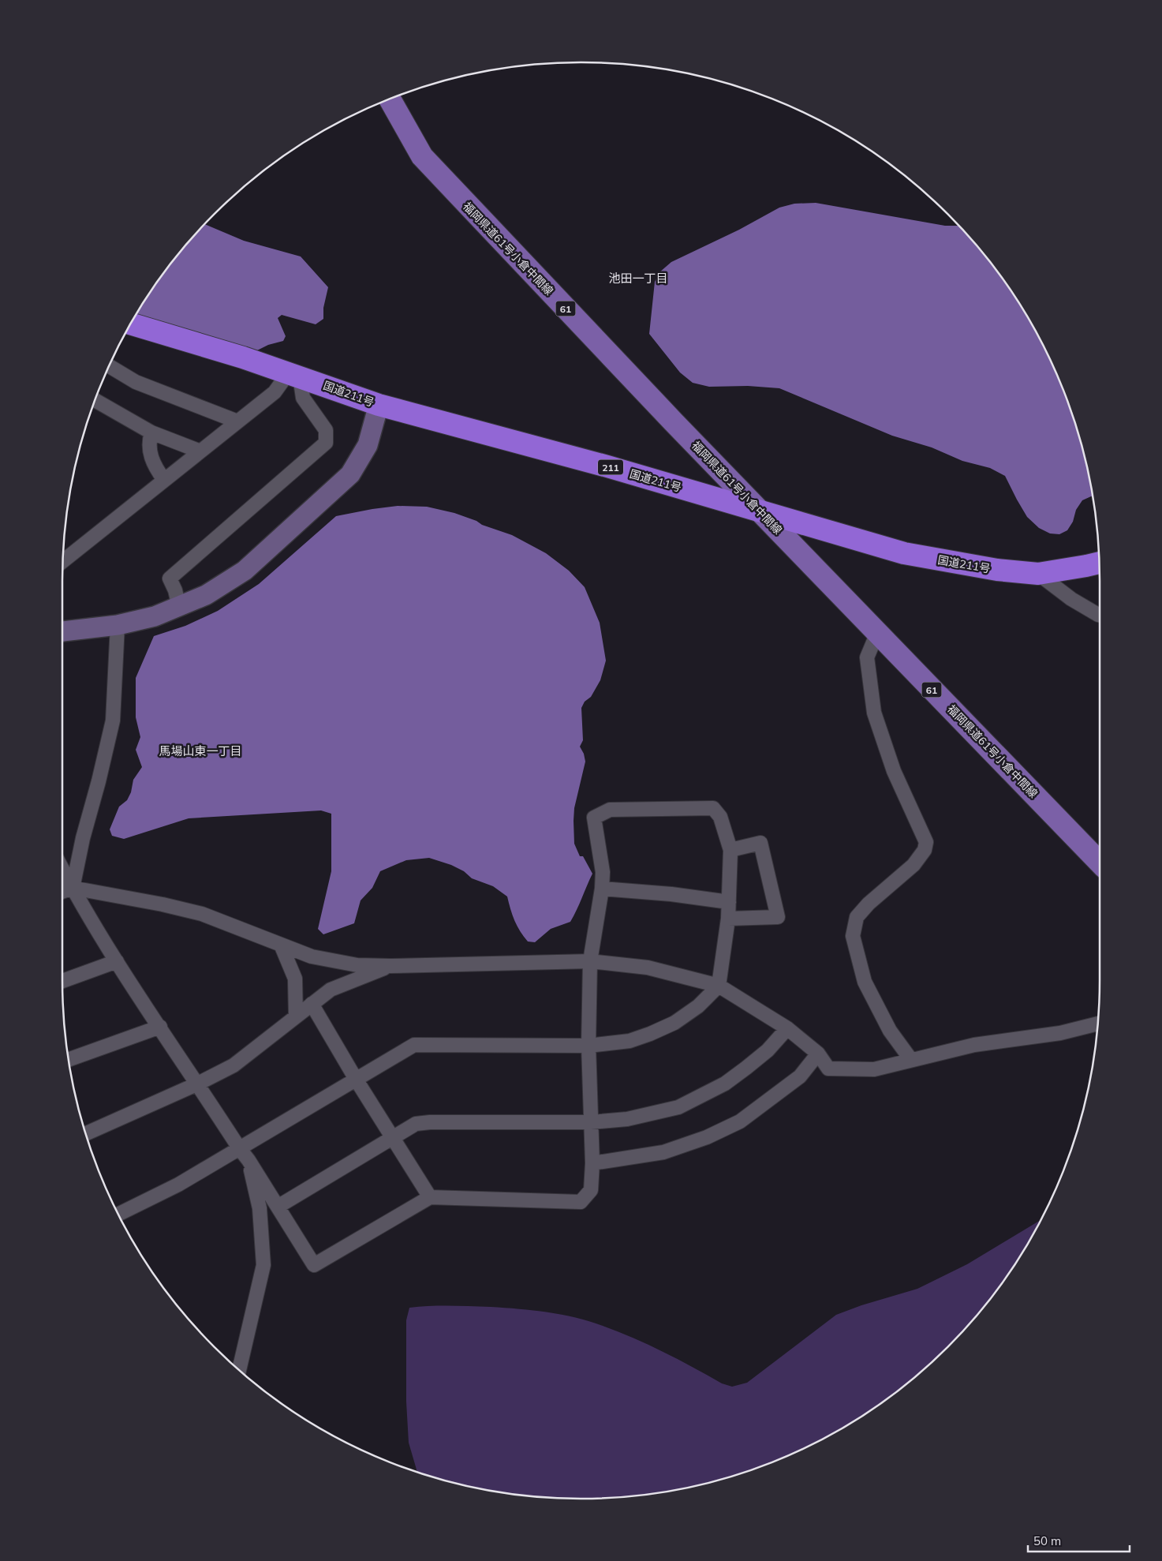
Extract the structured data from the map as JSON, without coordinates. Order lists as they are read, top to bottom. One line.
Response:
{"streets":{"highway":["国道211号","211"],"main road":["福岡県道61号小倉中間線","61"]},"crossings":[["福岡県道61号小倉中間線","国道211号"]],"districts":["池田一丁目","馬場山東一丁目"],"scale_bar":"50 m"}
